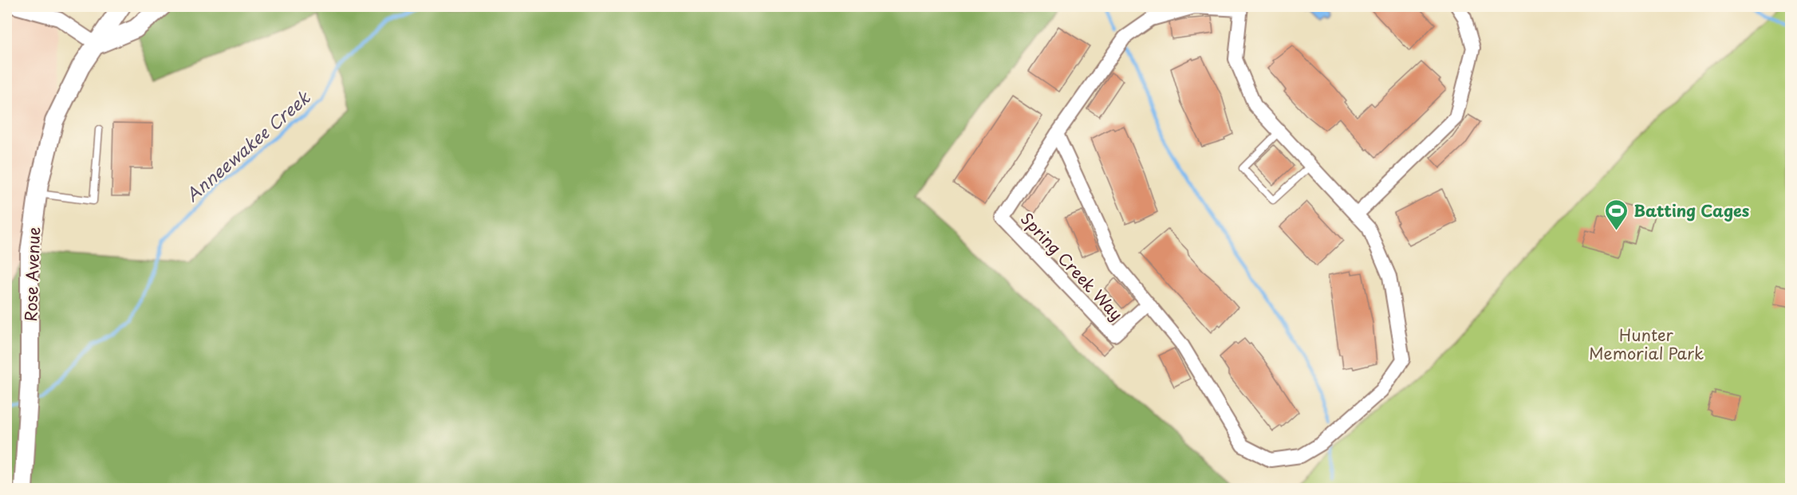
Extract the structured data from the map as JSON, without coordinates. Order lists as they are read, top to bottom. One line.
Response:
{"streets":{"street":["Spring Creek Way","Rose Avenue"]},"water":["Anneewakee Creek"],"parks":["Hunter Memorial Park"],"places":{"sports":["Batting Cages"]}}
